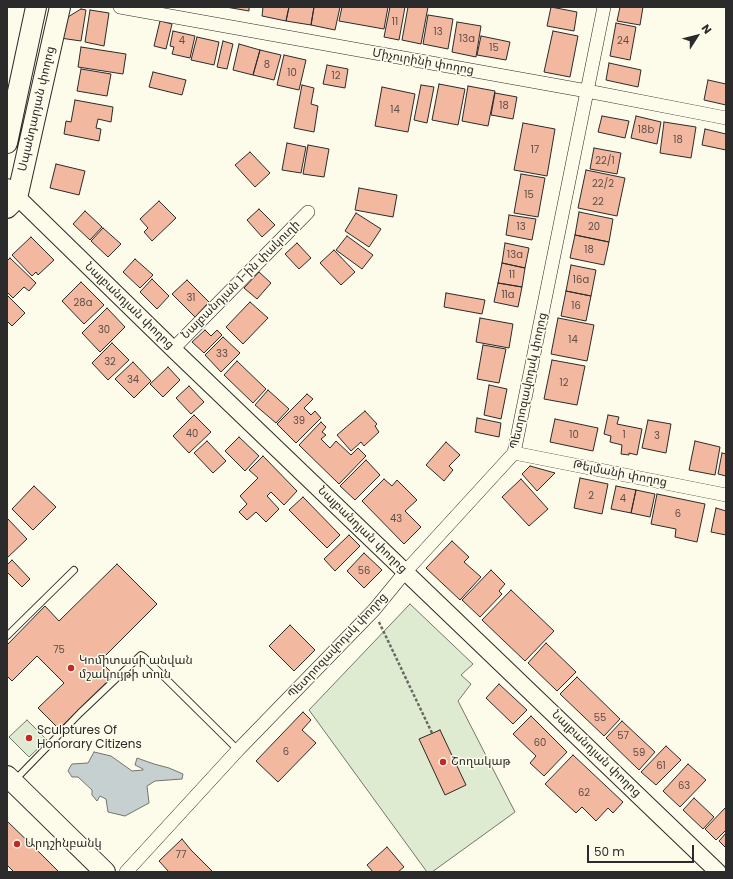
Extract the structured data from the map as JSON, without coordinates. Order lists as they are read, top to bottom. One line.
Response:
{"streets":{"main road":["Սպանդարյան փողոց"],"street":["Միչուրինի փողոց","Նալբանդյան 1-ին փակուղի","Նալբանդյան փողոց","Պետրոզավոդսկ փողոց","Թելմանի փողոց"]},"crossings":[["Միչուրինի փողոց","Պետրոզավոդսկ փողոց"],["Սպանդարյան փողոց","Նալբանդյան փողոց"],["Նալբանդյան 1-ին փակուղի","Նալբանդյան փողոց"],["Նալբանդյան փողոց","Պետրոզավոդսկ փողոց"],["Պետրոզավոդսկ փողոց","Թելմանի փողոց"]],"places":["Կոմիտասի անվան մշակույթի տուն","Sculptures Of Honorary Citizens","Շողակաթ","Արդշինբանկ"],"house_numbers":["11","13","13a","4","24","15","8","10","12","18","14","18b","18","17","22/1","22/2","15","22","13","20","18","13a","11","16a","11a","31","28a","16","30","14","33","32","34","12","39","40","10","1","3","2","4","6","43","56","75","55","57","60","6","59","61","63","62","77"],"scale_bar":"50 m","north":"top right"}
